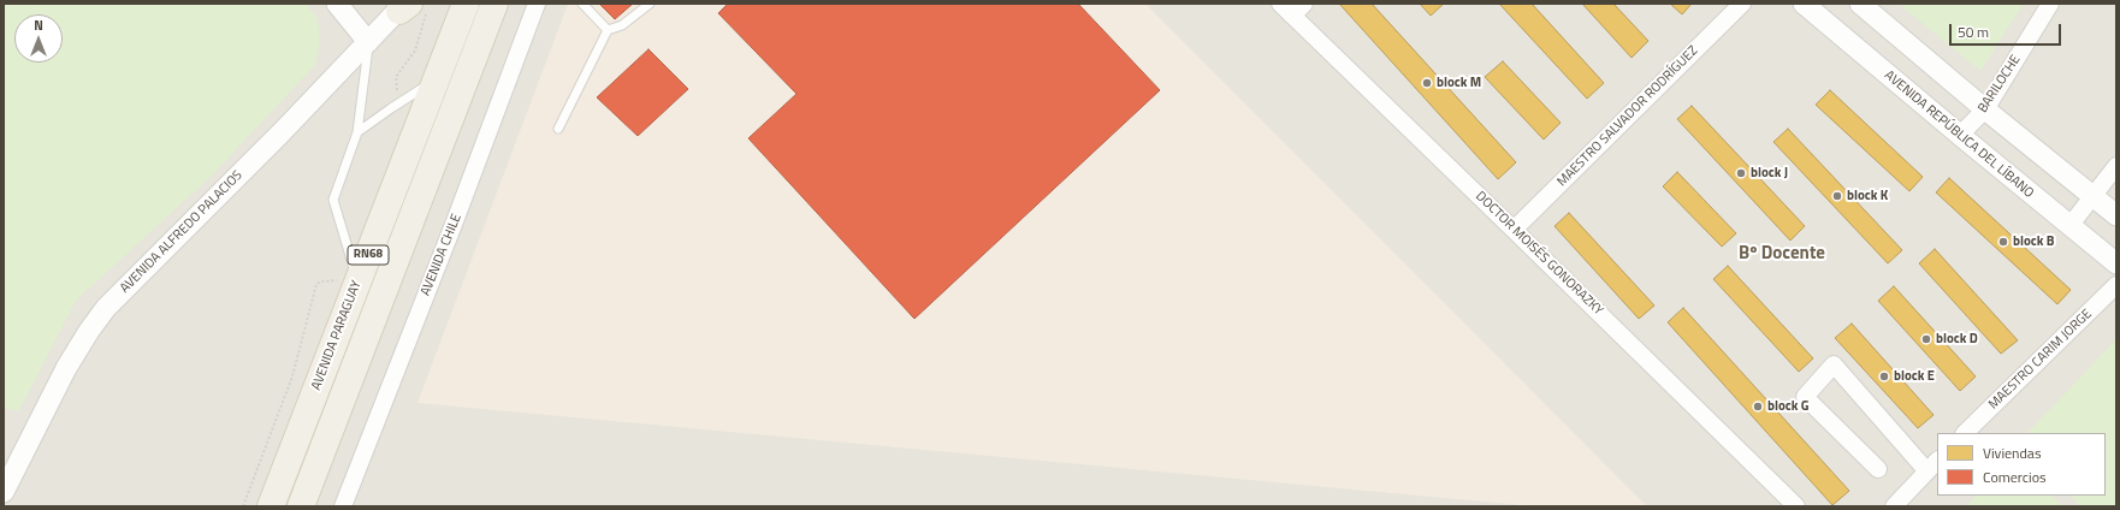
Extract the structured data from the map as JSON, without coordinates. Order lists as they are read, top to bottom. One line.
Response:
{"streets":{"main road":["RN68","AVENIDA PARAGUAY"],"street":["BARILOCHE","MAESTRO SALVADOR RODRÍGUEZ","AVENIDA REPÚBLICA DEL LÍBANO","AVENIDA ALFREDO PALACIOS","DOCTOR MOISÉS GONORAZKY","AVENIDA CHILE","MAESTRO CARIM JORGE"]},"crossings":[["BARILOCHE","AVENIDA REPÚBLICA DEL LÍBANO"],["MAESTRO SALVADOR RODRÍGUEZ","DOCTOR MOISÉS GONORAZKY"]],"districts":["Bº Docente"],"places":["block M","block J","block K","block B","block D","block E","block G"],"legend":["Viviendas","Comercios"],"scale_bar":"50 m","north":"top"}
